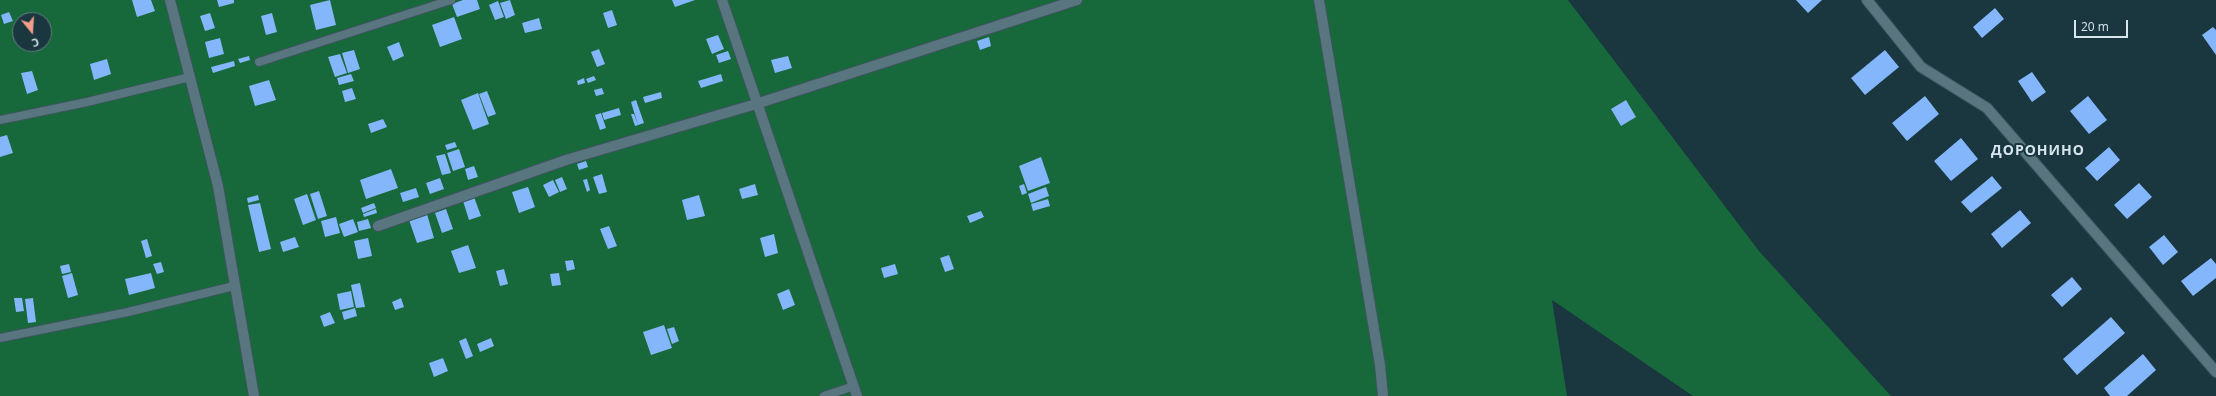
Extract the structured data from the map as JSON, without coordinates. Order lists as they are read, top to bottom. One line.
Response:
{"districts":["ДОРОНИНО"],"scale_bar":"20 m","north":"bottom"}
